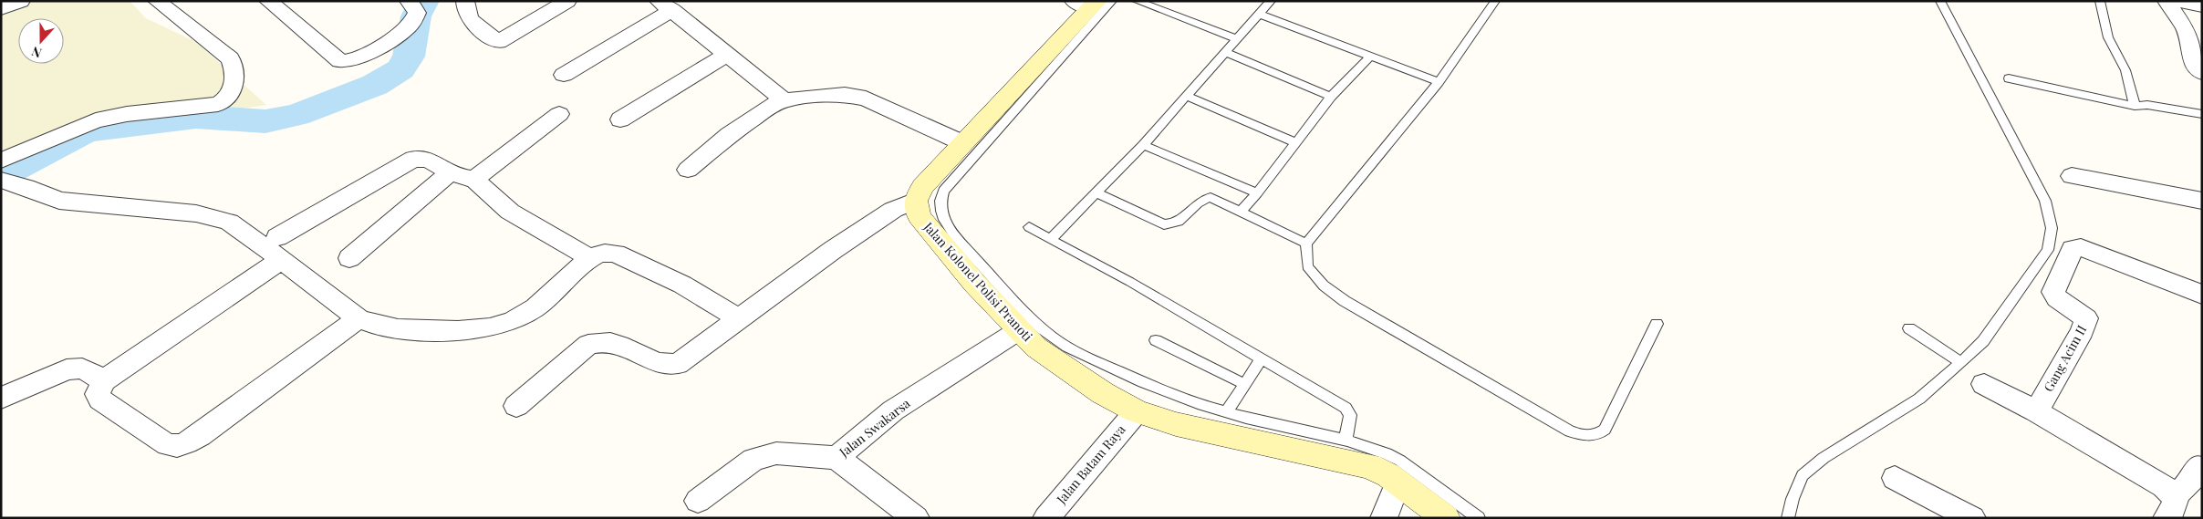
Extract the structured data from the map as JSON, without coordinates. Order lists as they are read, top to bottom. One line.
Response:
{"streets":{"street":["Jalan Kolonel Polisi Pranoti","Gang Acim II","Jalan Swakarsa","Jalan Batam Raya"]},"crossings":[["Jalan Kolonel Polisi Pranoti","Jalan Swakarsa"],["Jalan Kolonel Polisi Pranoti","Jalan Batam Raya"]],"north":"bottom"}
